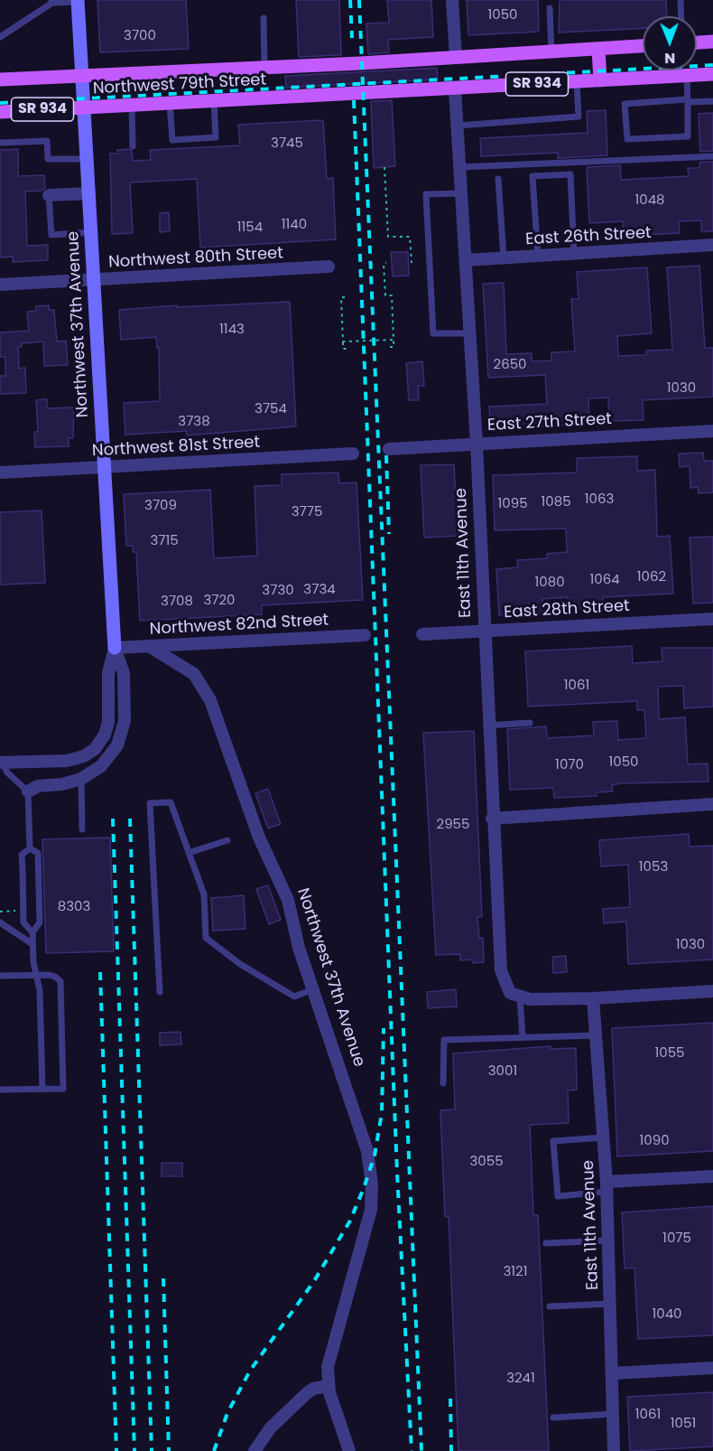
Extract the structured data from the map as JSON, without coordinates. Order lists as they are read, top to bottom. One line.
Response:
{"streets":{"main road":["SR 934","Northwest 79th Street"],"street":["East 26th Street","Northwest 80th Street","Northwest 37th Avenue","East 27th Street","Northwest 81st Street","East 11th Avenue","East 28th Street","Northwest 82nd Street"]},"crossings":[["SR 934","Northwest 79th Street"],["SR 934","East 11th Avenue"],["Northwest 79th Street","Northwest 37th Avenue"],["Northwest 79th Street","East 11th Avenue"],["East 26th Street","East 11th Avenue"],["Northwest 80th Street","Northwest 37th Avenue"],["Northwest 37th Avenue","Northwest 81st Street"],["Northwest 37th Avenue","Northwest 82nd Street"],["East 27th Street","East 11th Avenue"],["East 11th Avenue","East 28th Street"]],"house_numbers":["1050","3700","3745","1048","1140","1154","1143","2650","1030","3754","3738","1063","1085","1095","3709","3775","3715","1062","1064","1080","3734","3730","3720","3708","1061","1050","1070","2955","1053","8303","1030","1055","3001","1090","3055","1075","3121","1040","3241","1061","1051"],"north":"bottom"}
